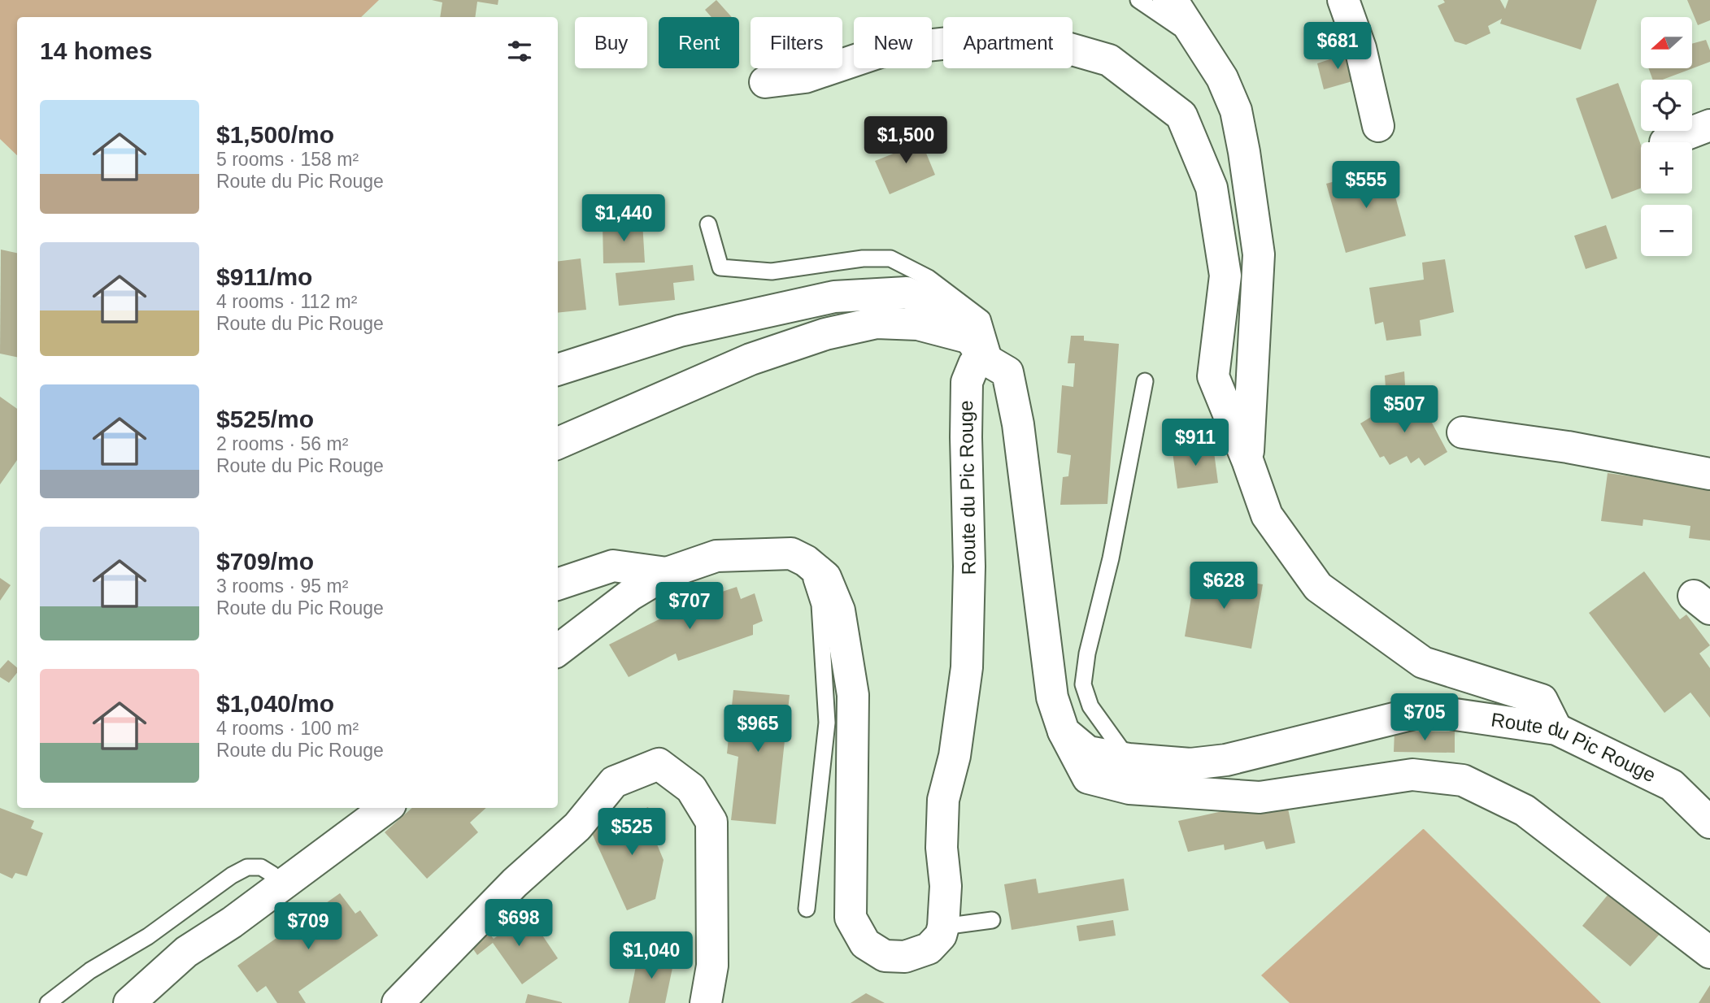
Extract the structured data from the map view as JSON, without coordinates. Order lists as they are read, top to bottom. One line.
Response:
{"streets":{"street":["Route du Pic Rouge"]},"north":"left","page":{"map_buttons":["+","−"],"chip":["Buy","Rent","Filters","New","Apartment"],"heading":"14 homes","price":["$681","$1,500","$555","$1,440","$507","$911","$628","$707","$705","$965","$525","$698","$709","$1,040"],"list":[{"name":"$1,500/mo","note":"5 rooms · 158 m² · Route du Pic Rouge"},{"name":"$911/mo","note":"4 rooms · 112 m² · Route du Pic Rouge"},{"name":"$525/mo","note":"2 rooms · 56 m² · Route du Pic Rouge"},{"name":"$709/mo","note":"3 rooms · 95 m² · Route du Pic Rouge"},{"name":"$1,040/mo","note":"4 rooms · 100 m² · Route du Pic Rouge"}]}}
